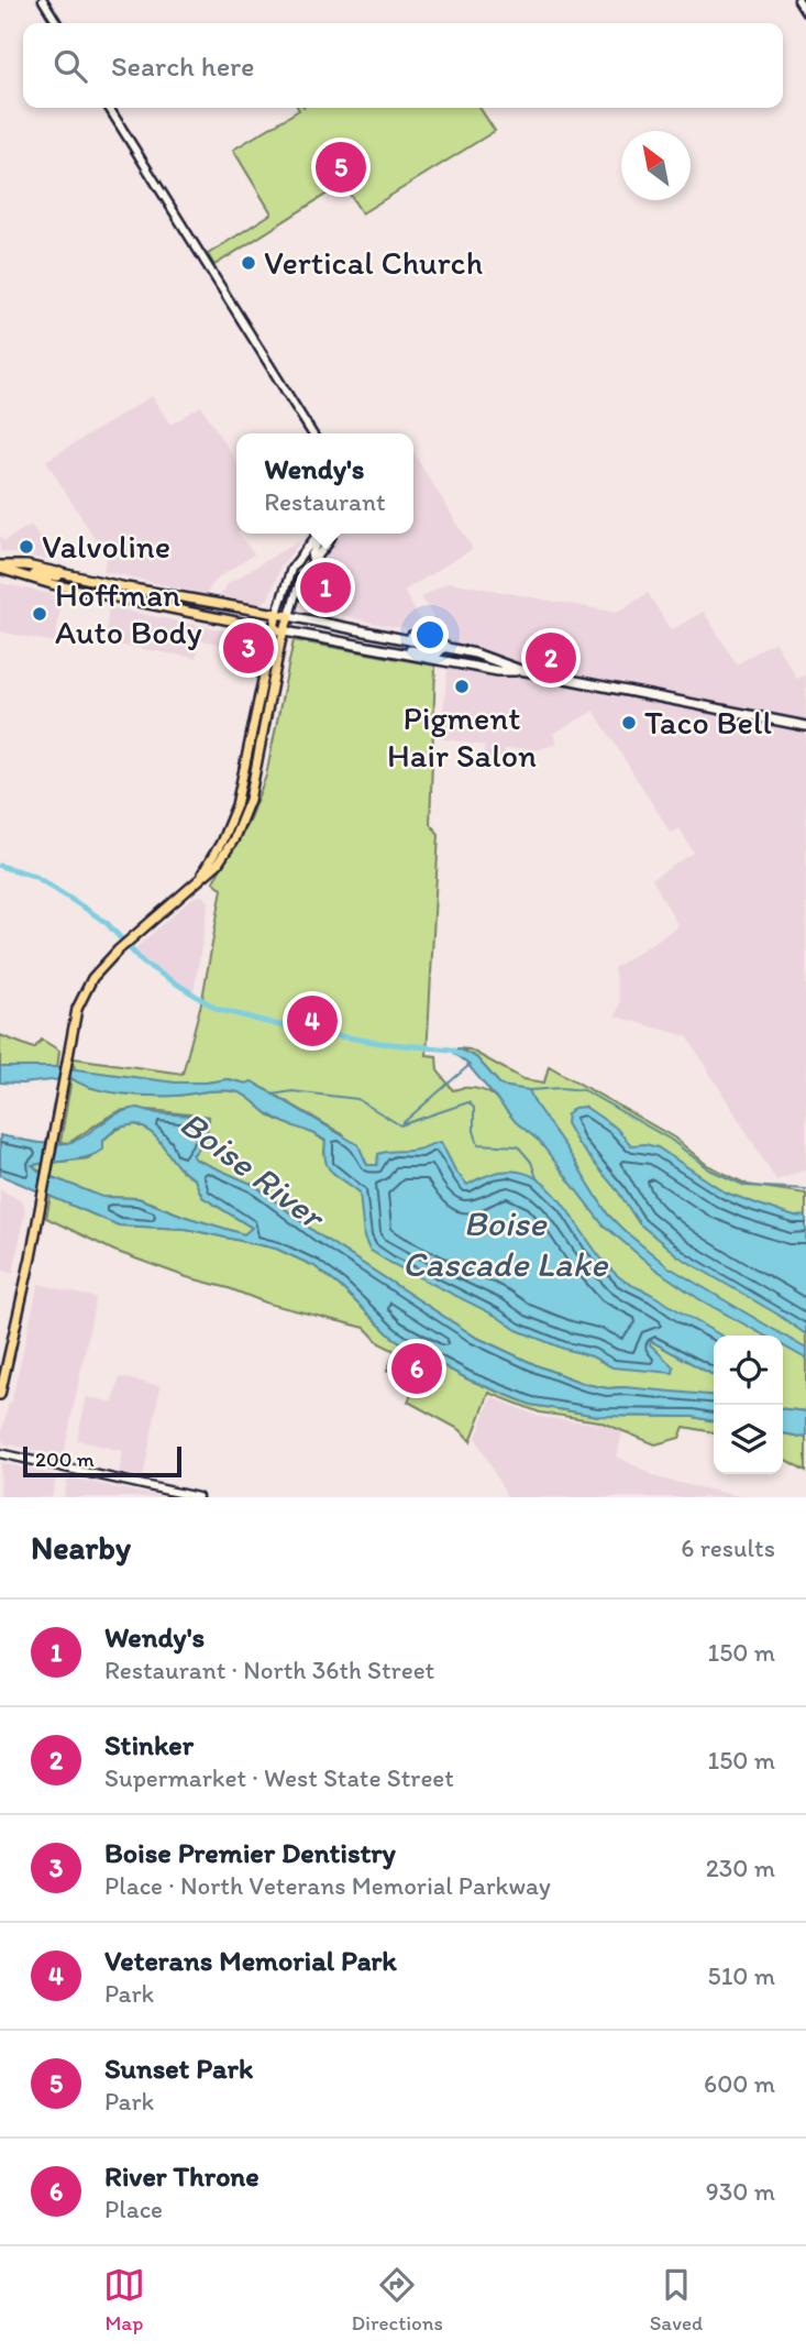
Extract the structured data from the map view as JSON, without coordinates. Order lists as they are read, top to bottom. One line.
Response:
{"water":["Boise River","Boise Cascade Lake"],"places":["Vertical Church","Valvoline","Hoffman Auto Body","Pigment Hair Salon","Taco Bell"],"scale_bar":"200 m","north":"top left","page":{"search":"Search here","pins":["5","1","3","2","4","6"],"popup":["Wendy's","Restaurant"],"scale":"200 m","heading":["Nearby","6 results"],"list":[{"mark":"1","name":"Wendy's","note":"Restaurant · North 36th Street","value":"150 m"},{"mark":"2","name":"Stinker","note":"Supermarket · West State Street","value":"150 m"},{"mark":"3","name":"Boise Premier Dentistry","note":"Place · North Veterans Memorial Parkway","value":"230 m"},{"mark":"4","name":"Veterans Memorial Park","note":"Park","value":"510 m"},{"mark":"5","name":"Sunset Park","note":"Park","value":"600 m"},{"mark":"6","name":"River Throne","note":"Place","value":"930 m"}],"nav":["Map","Directions","Saved"]}}
